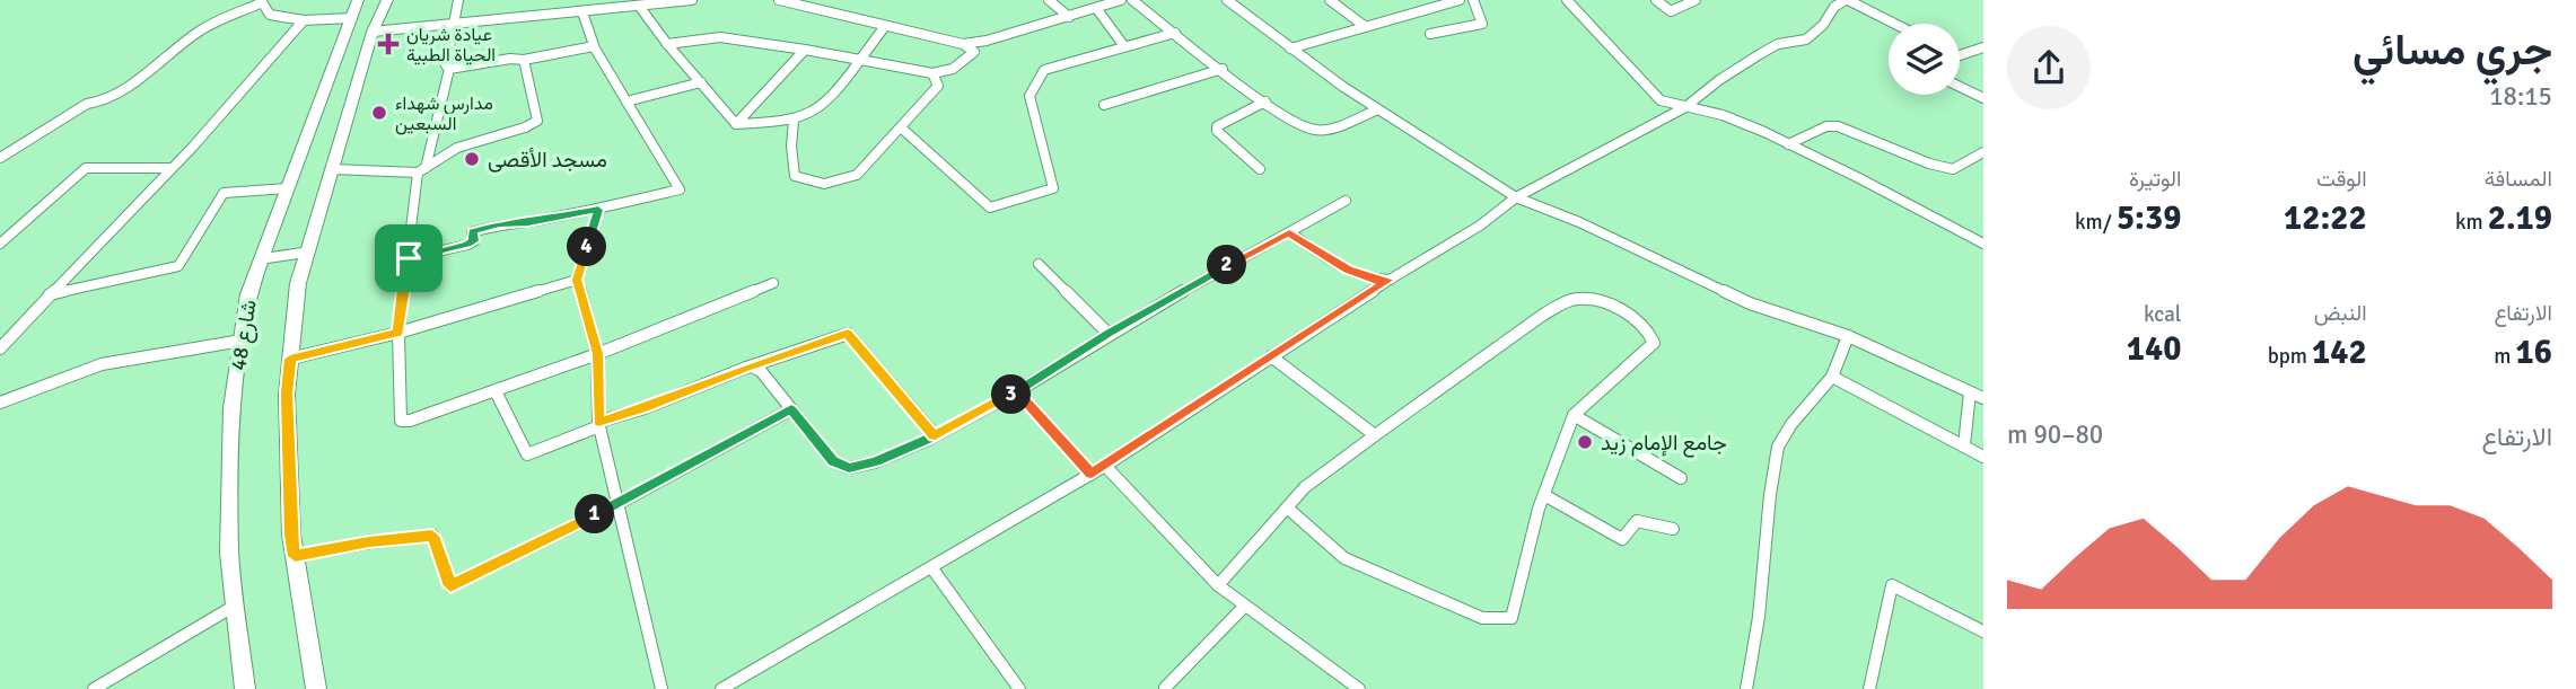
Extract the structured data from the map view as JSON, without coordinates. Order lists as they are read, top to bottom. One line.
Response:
{"streets":{"main road":["شارع 48"]},"places":{"health":["عيادة شريان الحياة الطبية"],"other":["مدارس شهداء السبعين","مسجد الأقصى","جامع الإمام زيد"]},"page":{"heading":["جري مسائي","18:15"],"stats":[["المسافة","2.19 km"],["الوقت","12:22"],["الوتيرة","5:39 /km"],["الارتفاع","16 m"],["النبض","142 bpm"],["kcal","140"]],"pins":["4","2","3","1"],"chart":["الارتفاع","80–90 m"]}}
